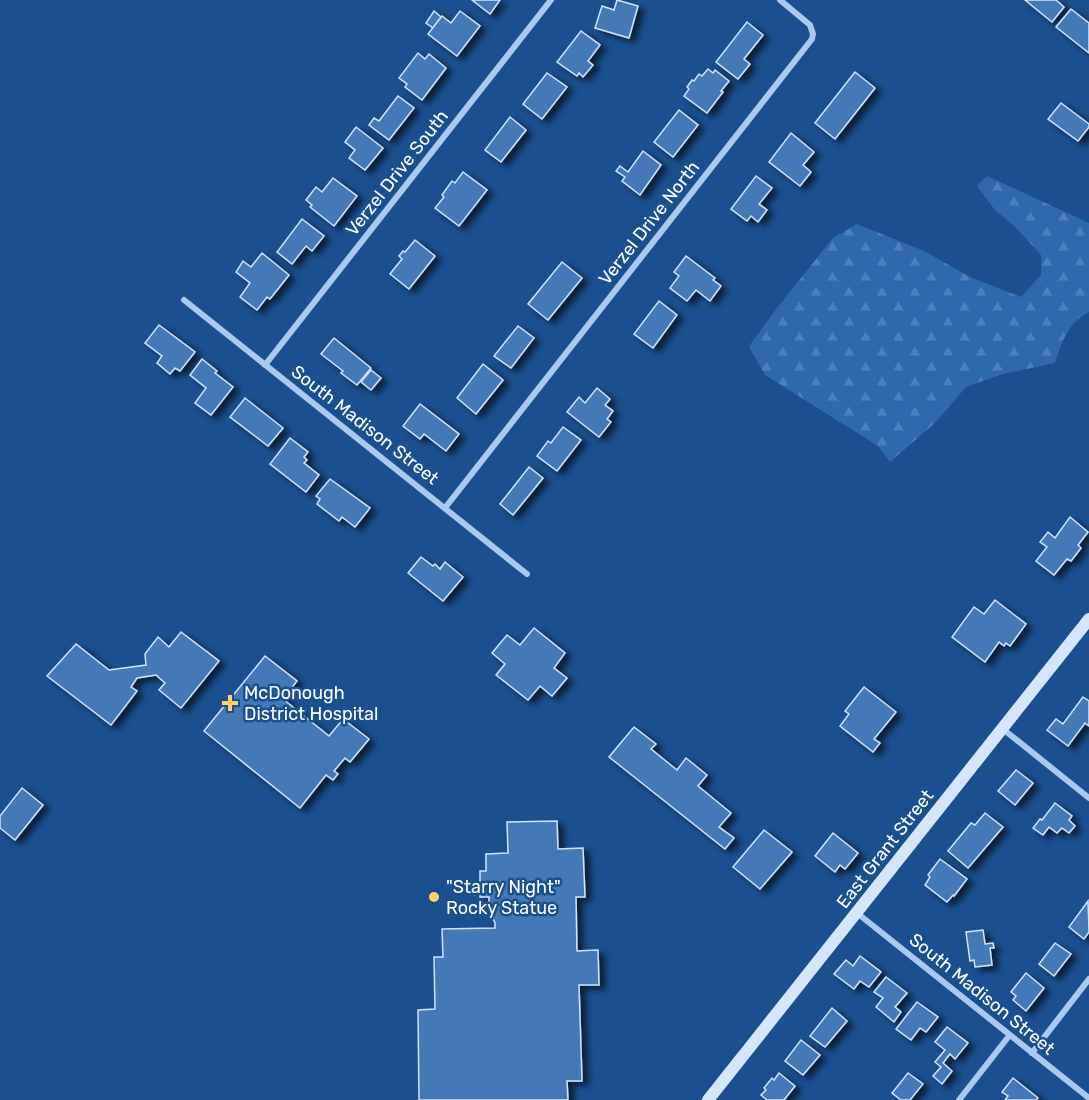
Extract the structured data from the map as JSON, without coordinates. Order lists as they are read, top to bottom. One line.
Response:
{"streets":{"main road":["East Grant Street"],"street":["Verzel Drive South","Verzel Drive North","South Madison Street"]},"crossings":[["Verzel Drive South","South Madison Street"],["Verzel Drive North","South Madison Street"],["South Madison Street","East Grant Street"]],"places":{"health":["McDonough District Hospital"],"other":["\"Starry Night\" Rocky Statue"]}}
